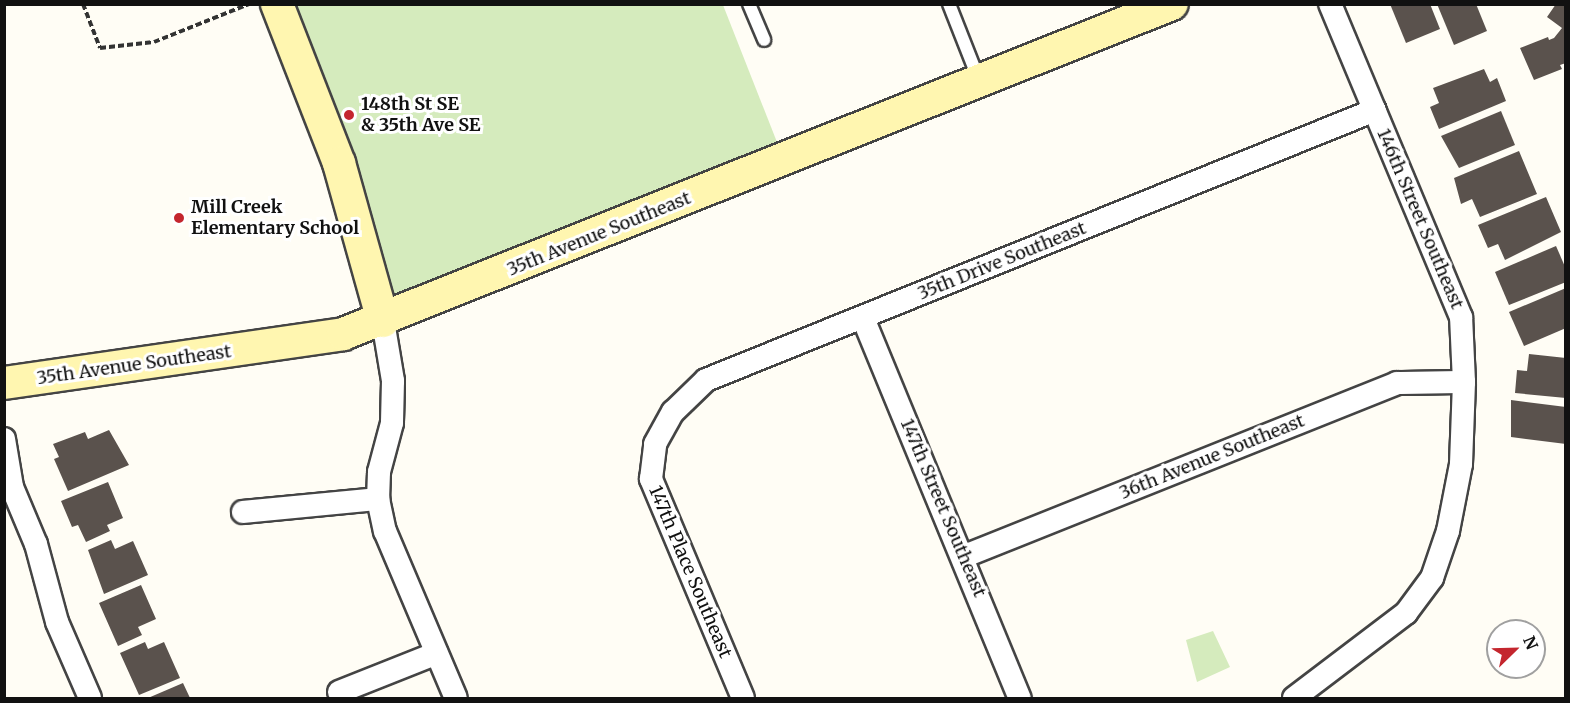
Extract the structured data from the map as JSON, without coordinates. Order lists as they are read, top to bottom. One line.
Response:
{"streets":{"street":["146th Street Southeast","35th Avenue Southeast","35th Drive Southeast","36th Avenue Southeast","147th Street Southeast","147th Place Southeast"]},"crossings":[["146th Street Southeast","35th Drive Southeast"],["146th Street Southeast","36th Avenue Southeast"],["35th Drive Southeast","147th Street Southeast"],["35th Drive Southeast","147th Place Southeast"],["36th Avenue Southeast","147th Street Southeast"]],"places":["148th St SE & 35th Ave SE","Mill Creek Elementary School"],"north":"top right"}
